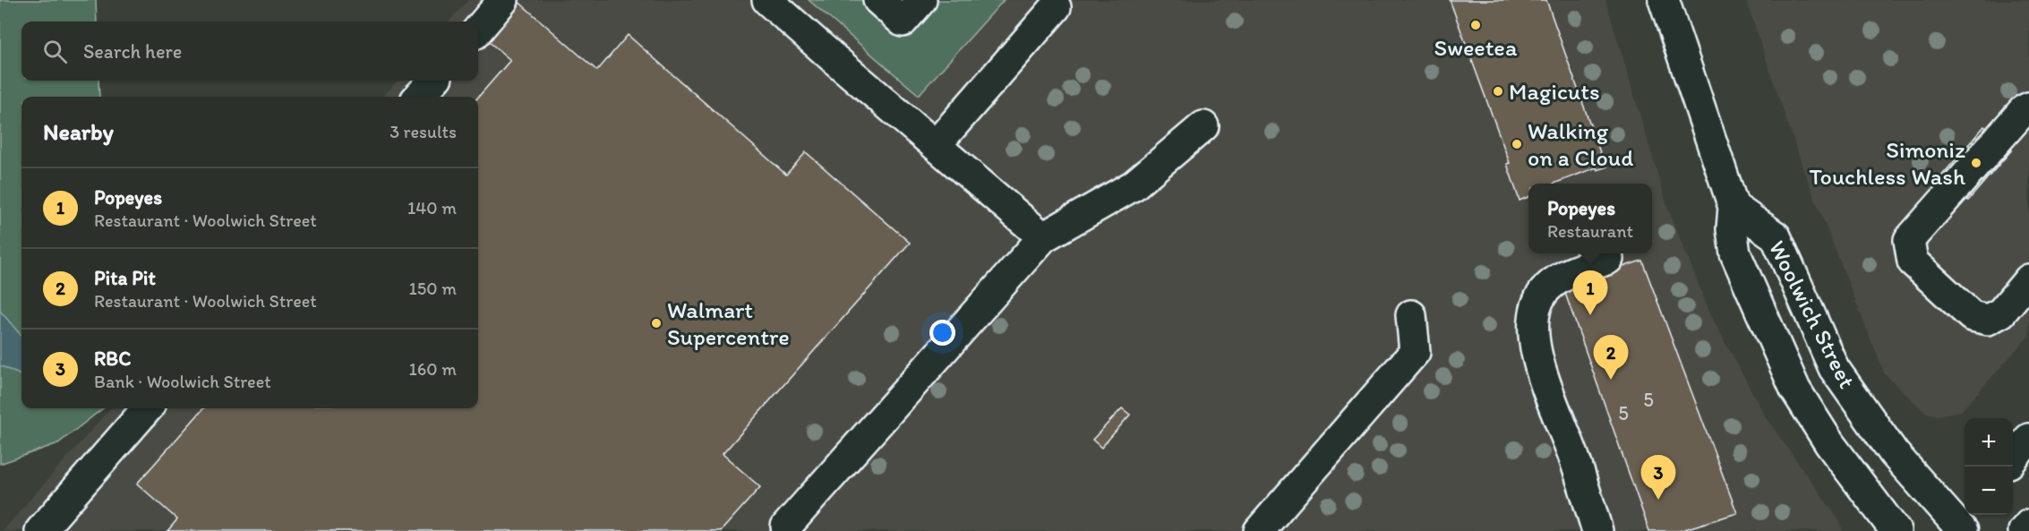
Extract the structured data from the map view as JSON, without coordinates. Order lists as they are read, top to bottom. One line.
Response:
{"streets":{"main road":["Woolwich Street"]},"places":["Sweetea","Magicuts","Walking on a Cloud","Simoniz Touchless Wash","Walmart Supercentre"],"house_numbers":["5","5"],"page":{"search":"Search here","heading":["Nearby","3 results"],"list":[{"mark":"1","name":"Popeyes","note":"Restaurant · Woolwich Street","value":"140 m"},{"mark":"2","name":"Pita Pit","note":"Restaurant · Woolwich Street","value":"150 m"},{"mark":"3","name":"RBC","note":"Bank · Woolwich Street","value":"160 m"}],"popup":["Popeyes","Restaurant"],"pins":["1","2","3"],"map_buttons":["+","−"]}}
